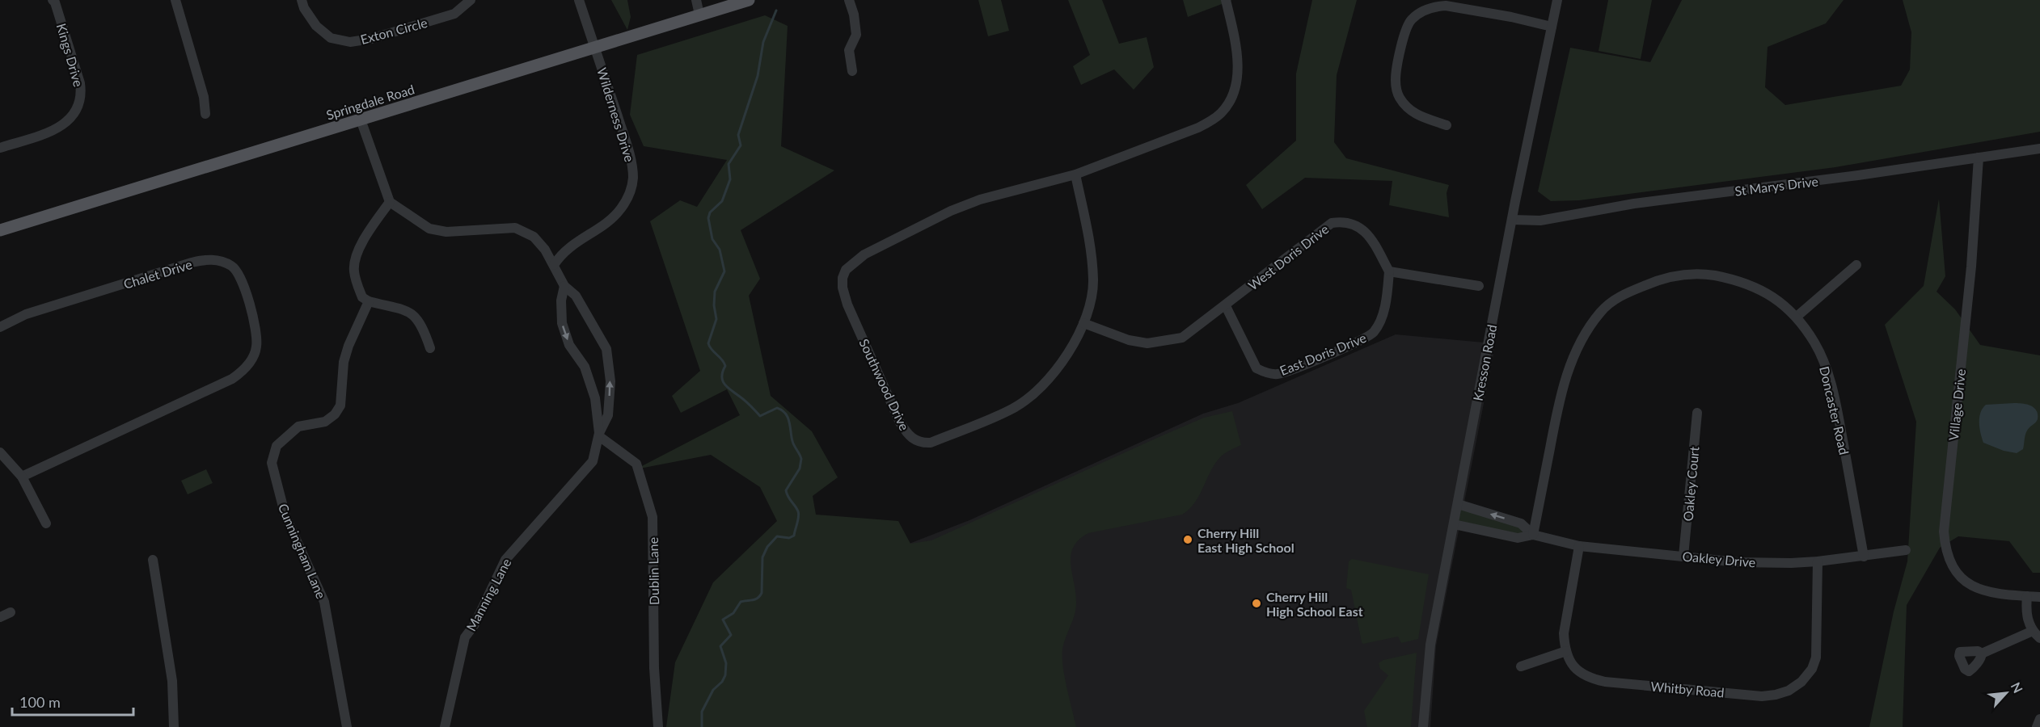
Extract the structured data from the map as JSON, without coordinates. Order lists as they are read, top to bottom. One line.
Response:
{"streets":{"main road":["Springdale Road"],"street":["Exton Circle","Kings Drive","Wilderness Drive","St Marys Drive","West Doris Drive","Chalet Drive","East Doris Drive","Kresson Road","Southwood Drive","Village Drive","Doncaster Road","Oakley Court","Cunningham Lane","Oakley Drive","Dublin Lane","Manning Lane","Whitby Road"]},"crossings":[["Springdale Road","Wilderness Drive"],["Wilderness Drive","Manning Lane"],["St Marys Drive","Kresson Road"],["St Marys Drive","Village Drive"],["West Doris Drive","East Doris Drive"],["Doncaster Road","Oakley Drive"],["Oakley Court","Oakley Drive"],["Oakley Drive","Whitby Road"],["Dublin Lane","Manning Lane"]],"places":["Cherry Hill East High School","Cherry Hill High School East"],"scale_bar":"100 m","north":"top right"}
